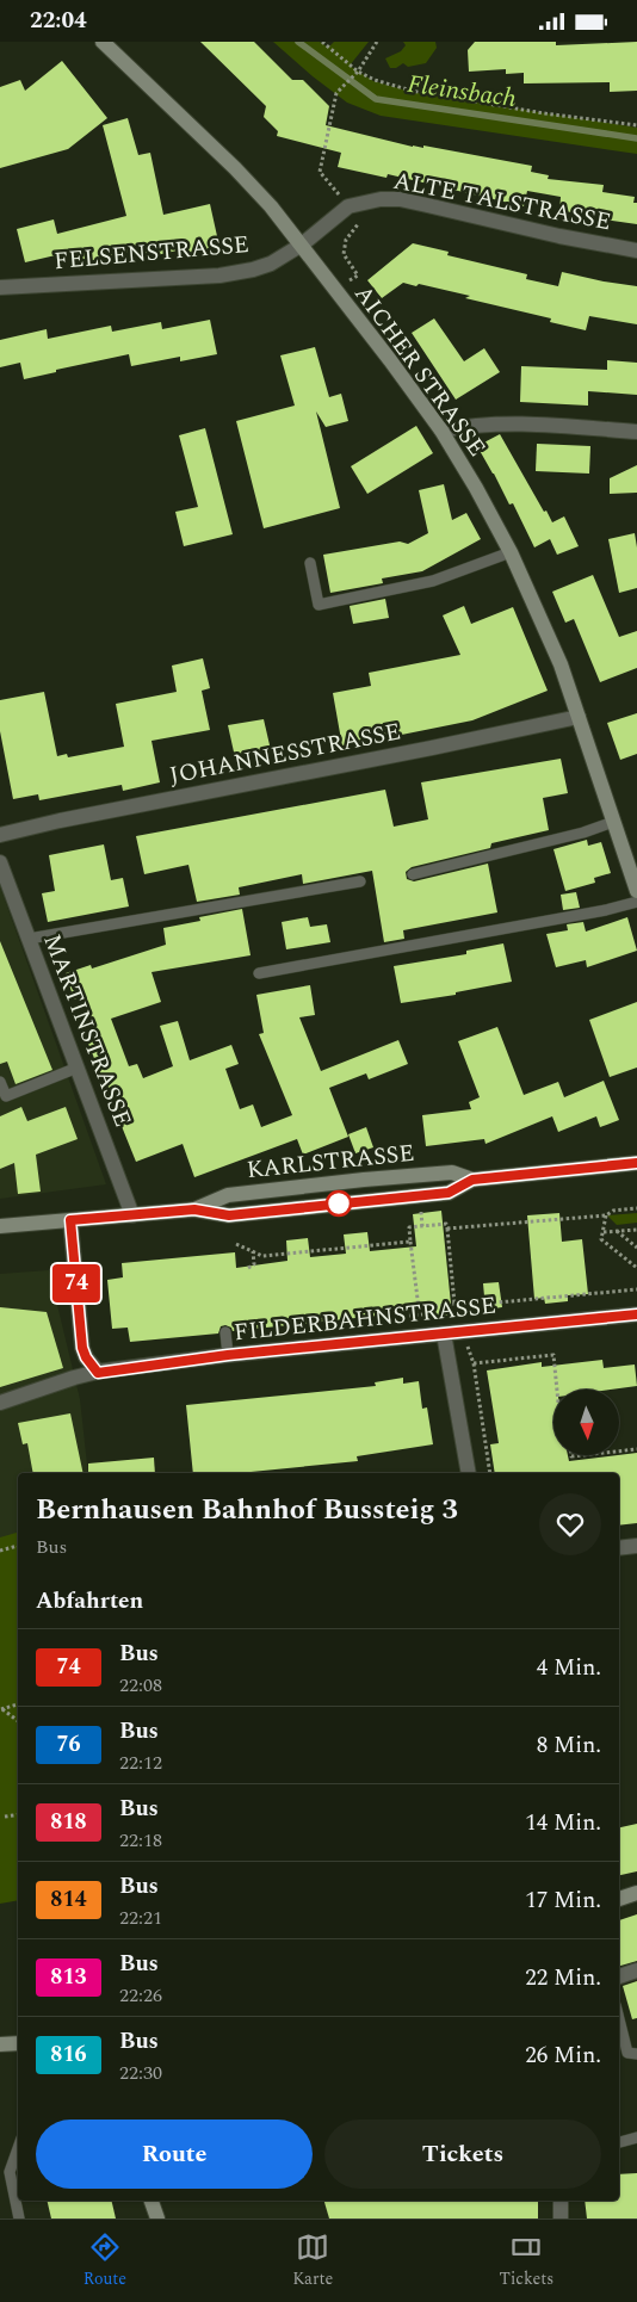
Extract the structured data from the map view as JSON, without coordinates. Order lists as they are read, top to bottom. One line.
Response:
{"streets":{"main road":["AICHER STRASSE","KARLSTRASSE"],"street":["ALTE TALSTRASSE","FELSENSTRASSE","JOHANNESSTRASSE","MARTINSTRASSE","FILDERBAHNSTRASSE"]},"crossings":[["ALTE TALSTRASSE","FELSENSTRASSE"],["ALTE TALSTRASSE","AICHER STRASSE"],["FELSENSTRASSE","AICHER STRASSE"],["AICHER STRASSE","JOHANNESSTRASSE"],["MARTINSTRASSE","KARLSTRASSE"]],"water":["Fleinsbach"],"lines":["bus line 74"],"north":"bottom","page":{"status":"22:04","on_map":"74","heading":[["Bernhausen Bahnhof Bussteig 3","Bus"],"Abfahrten"],"list":[{"mark":"74","name":"Bus","note":"22:08","value":"4 Min."},{"mark":"76","name":"Bus","note":"22:12","value":"8 Min."},{"mark":"818","name":"Bus","note":"22:18","value":"14 Min."},{"mark":"814","name":"Bus","note":"22:21","value":"17 Min."},{"mark":"813","name":"Bus","note":"22:26","value":"22 Min."},{"mark":"816","name":"Bus","note":"22:30","value":"26 Min."}],"buttons":["Route","Tickets"],"tabs":["Route","Karte","Tickets"]}}
